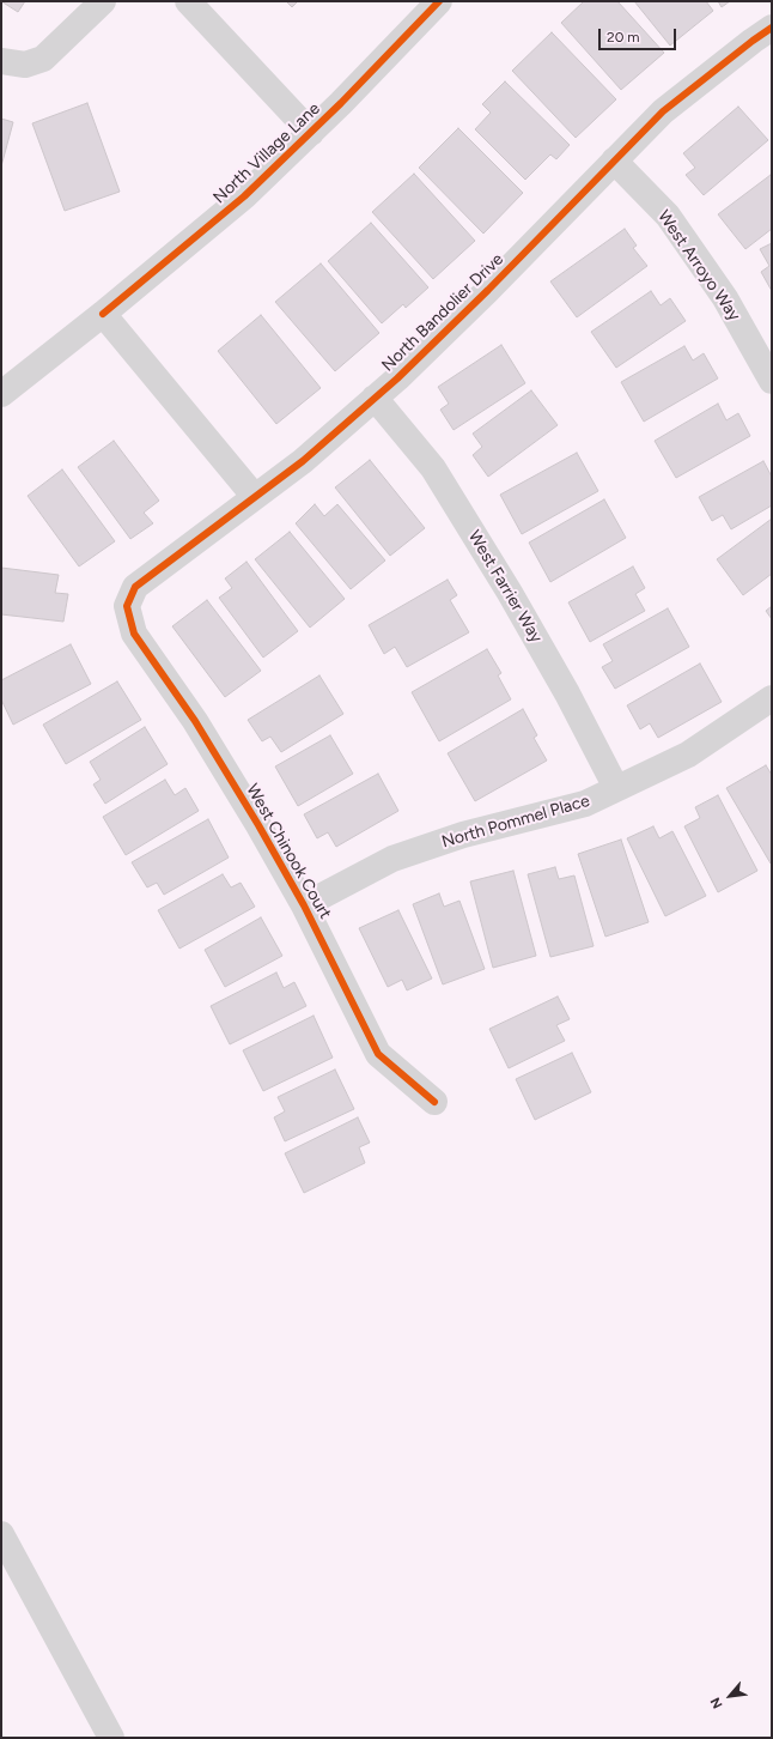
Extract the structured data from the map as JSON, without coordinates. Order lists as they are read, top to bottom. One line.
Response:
{"streets":{"street":["North Village Lane","West Arroyo Way","North Bandolier Drive","West Farrier Way","North Pommel Place","West Chinook Court"]},"crossings":[["West Arroyo Way","North Bandolier Drive"],["North Bandolier Drive","West Farrier Way"],["North Bandolier Drive","West Chinook Court"],["West Farrier Way","North Pommel Place"],["North Pommel Place","West Chinook Court"]],"scale_bar":"20 m","north":"bottom left"}
